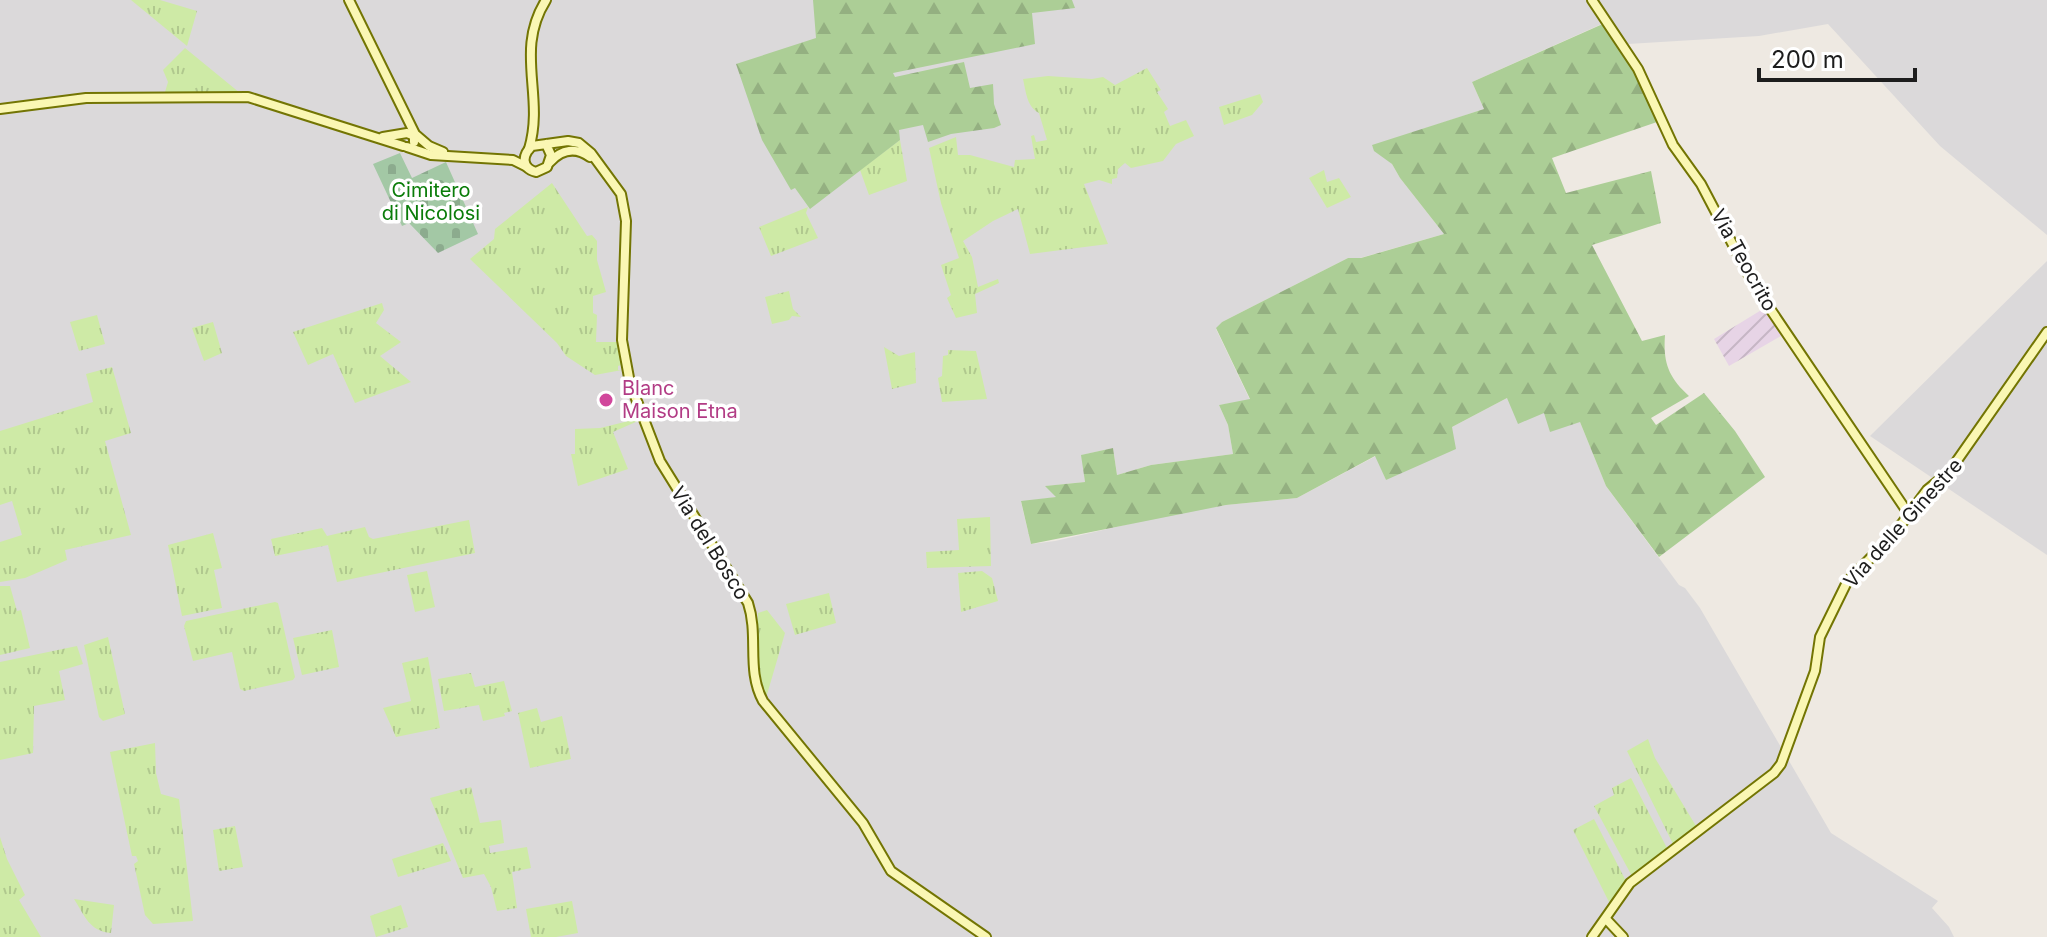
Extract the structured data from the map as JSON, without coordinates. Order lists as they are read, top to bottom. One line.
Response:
{"streets":{"main road":["Via Teocrito","Via delle Ginestre","Via del Bosco"]},"crossings":[["Via Teocrito","Via delle Ginestre"]],"parks":["Cimitero di Nicolosi"],"places":["Blanc Maison Etna"],"scale_bar":"200 m"}
